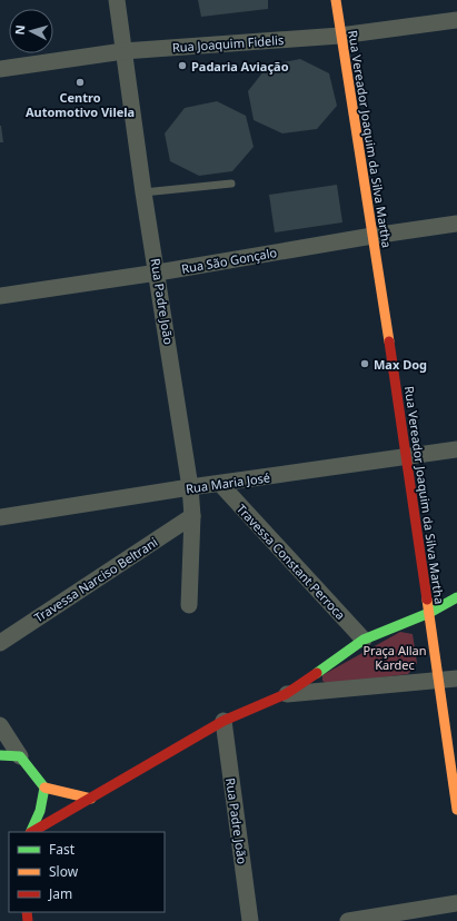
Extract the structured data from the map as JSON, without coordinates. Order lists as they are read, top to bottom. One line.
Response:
{"streets":{"street":["Rua Joaquim Fidelis","Rua Vereador Joaquim da Silva Martha","Rua São Gonçalo","Rua Padre João","Rua Maria José","Travessa Constant Perroca","Travessa Narciso Beltrani"]},"crossings":[["Rua Joaquim Fidelis","Rua Vereador Joaquim da Silva Martha"],["Rua Joaquim Fidelis","Rua Padre João"],["Rua Vereador Joaquim da Silva Martha","Rua São Gonçalo"],["Rua Vereador Joaquim da Silva Martha","Rua Maria José"],["Rua São Gonçalo","Rua Padre João"],["Rua Padre João","Rua Maria José"],["Rua Padre João","Travessa Narciso Beltrani"],["Rua Maria José","Travessa Constant Perroca"]],"parks":["Praça Allan Kardec"],"places":["Padaria Aviação","Centro Automotivo Vilela","Max Dog"],"legend":["Fast","Slow","Jam"],"north":"left"}
